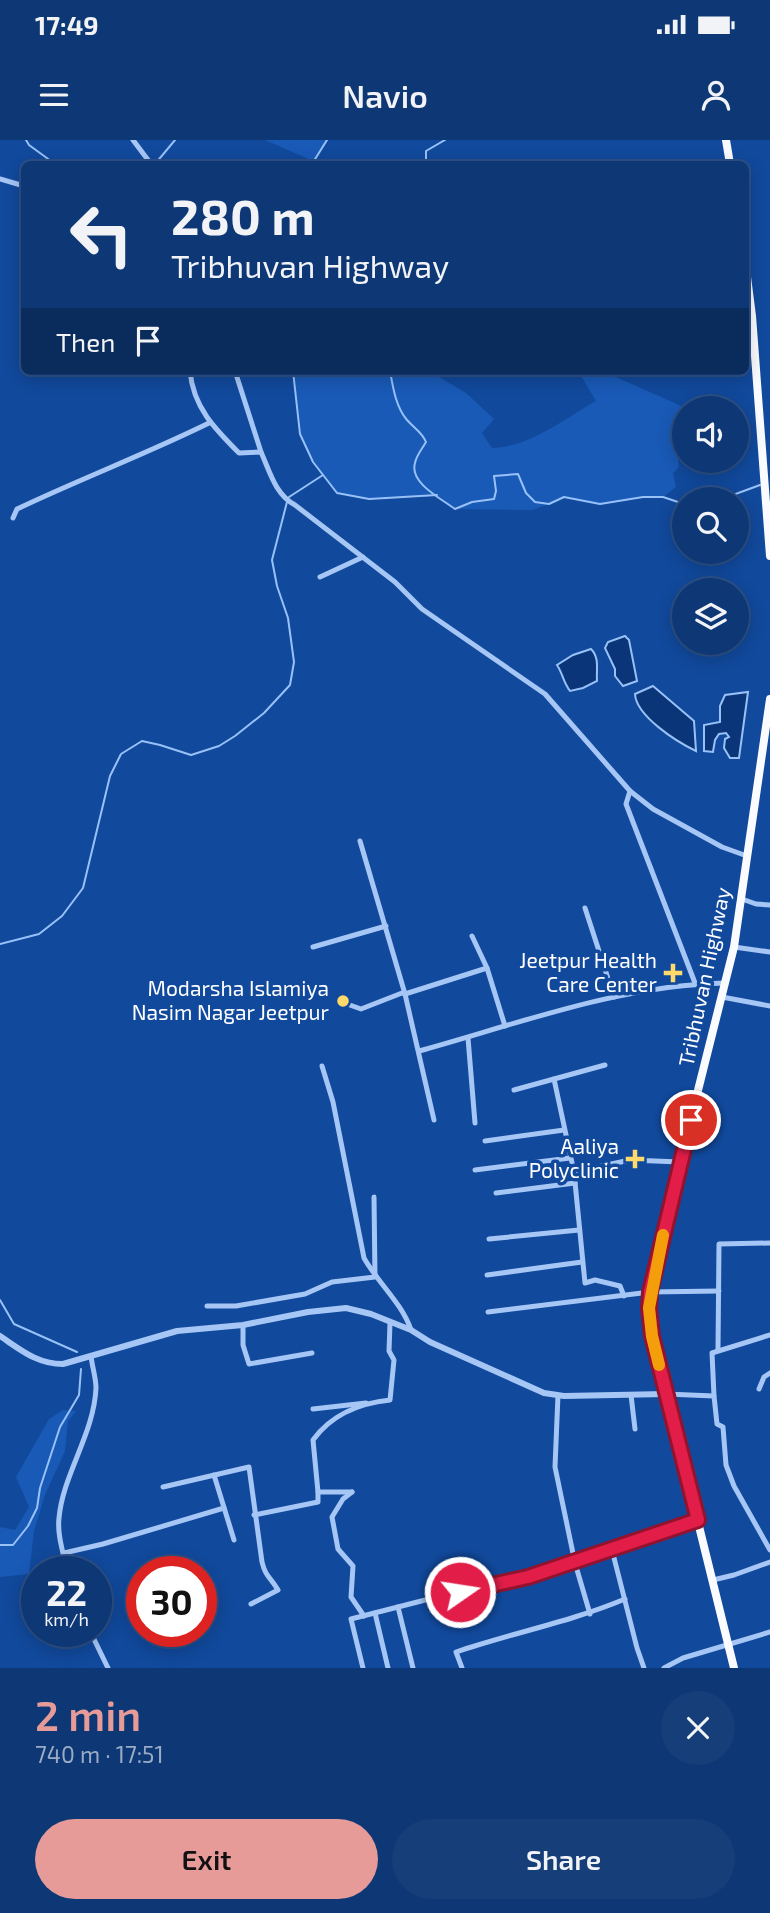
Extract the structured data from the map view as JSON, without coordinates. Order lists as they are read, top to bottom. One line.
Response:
{"streets":{"highway":["Tribhuvan Highway"]},"places":{"health":["Jeetpur Health Care Center","Aaliya Polyclinic"],"other":["Modarsha Islamiya Nasim Nagar Jeetpur"]},"page":{"status":"17:49","header":"Navio","turn":["280 m","Tribhuvan Highway"],"then":"Then","speed":"22 km/h","limit":"30","heading":["2 min","740 m · 17:51"],"buttons":["Exit","Share"]}}
